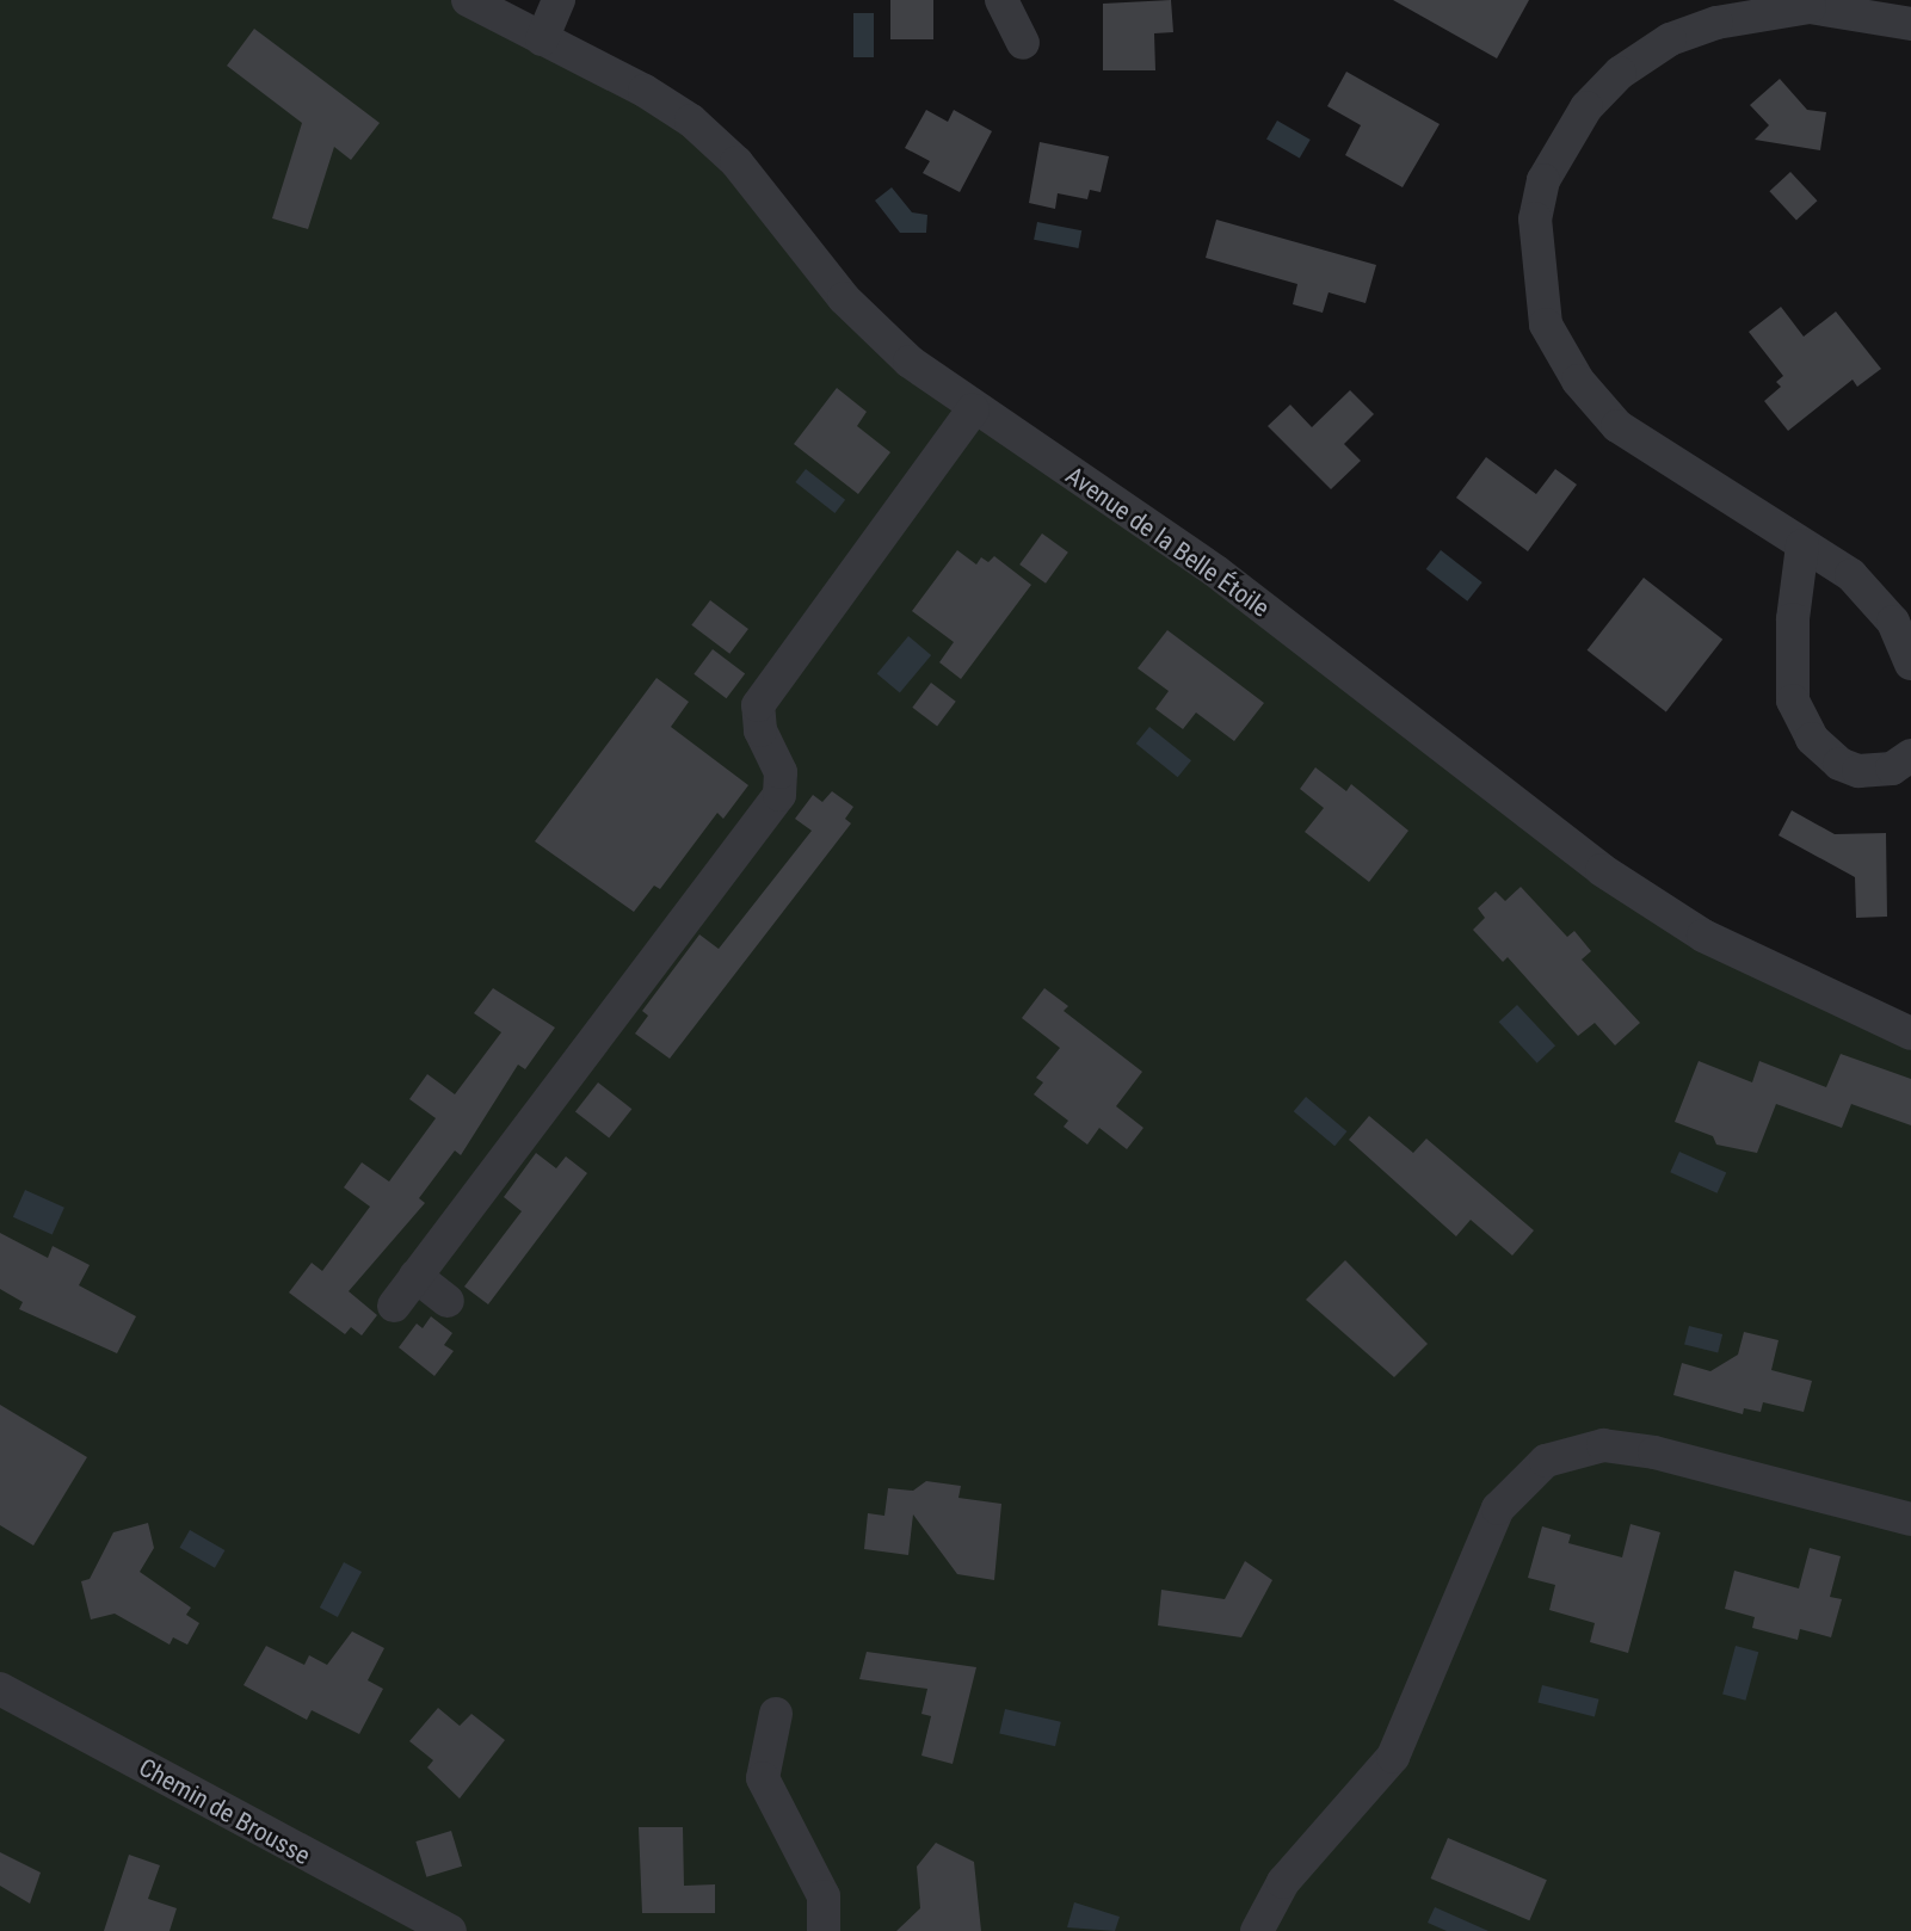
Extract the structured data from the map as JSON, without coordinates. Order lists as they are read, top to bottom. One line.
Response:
{"streets":{"street":["Avenue de la Belle Étoile","Chemin de Brousse"]}}
